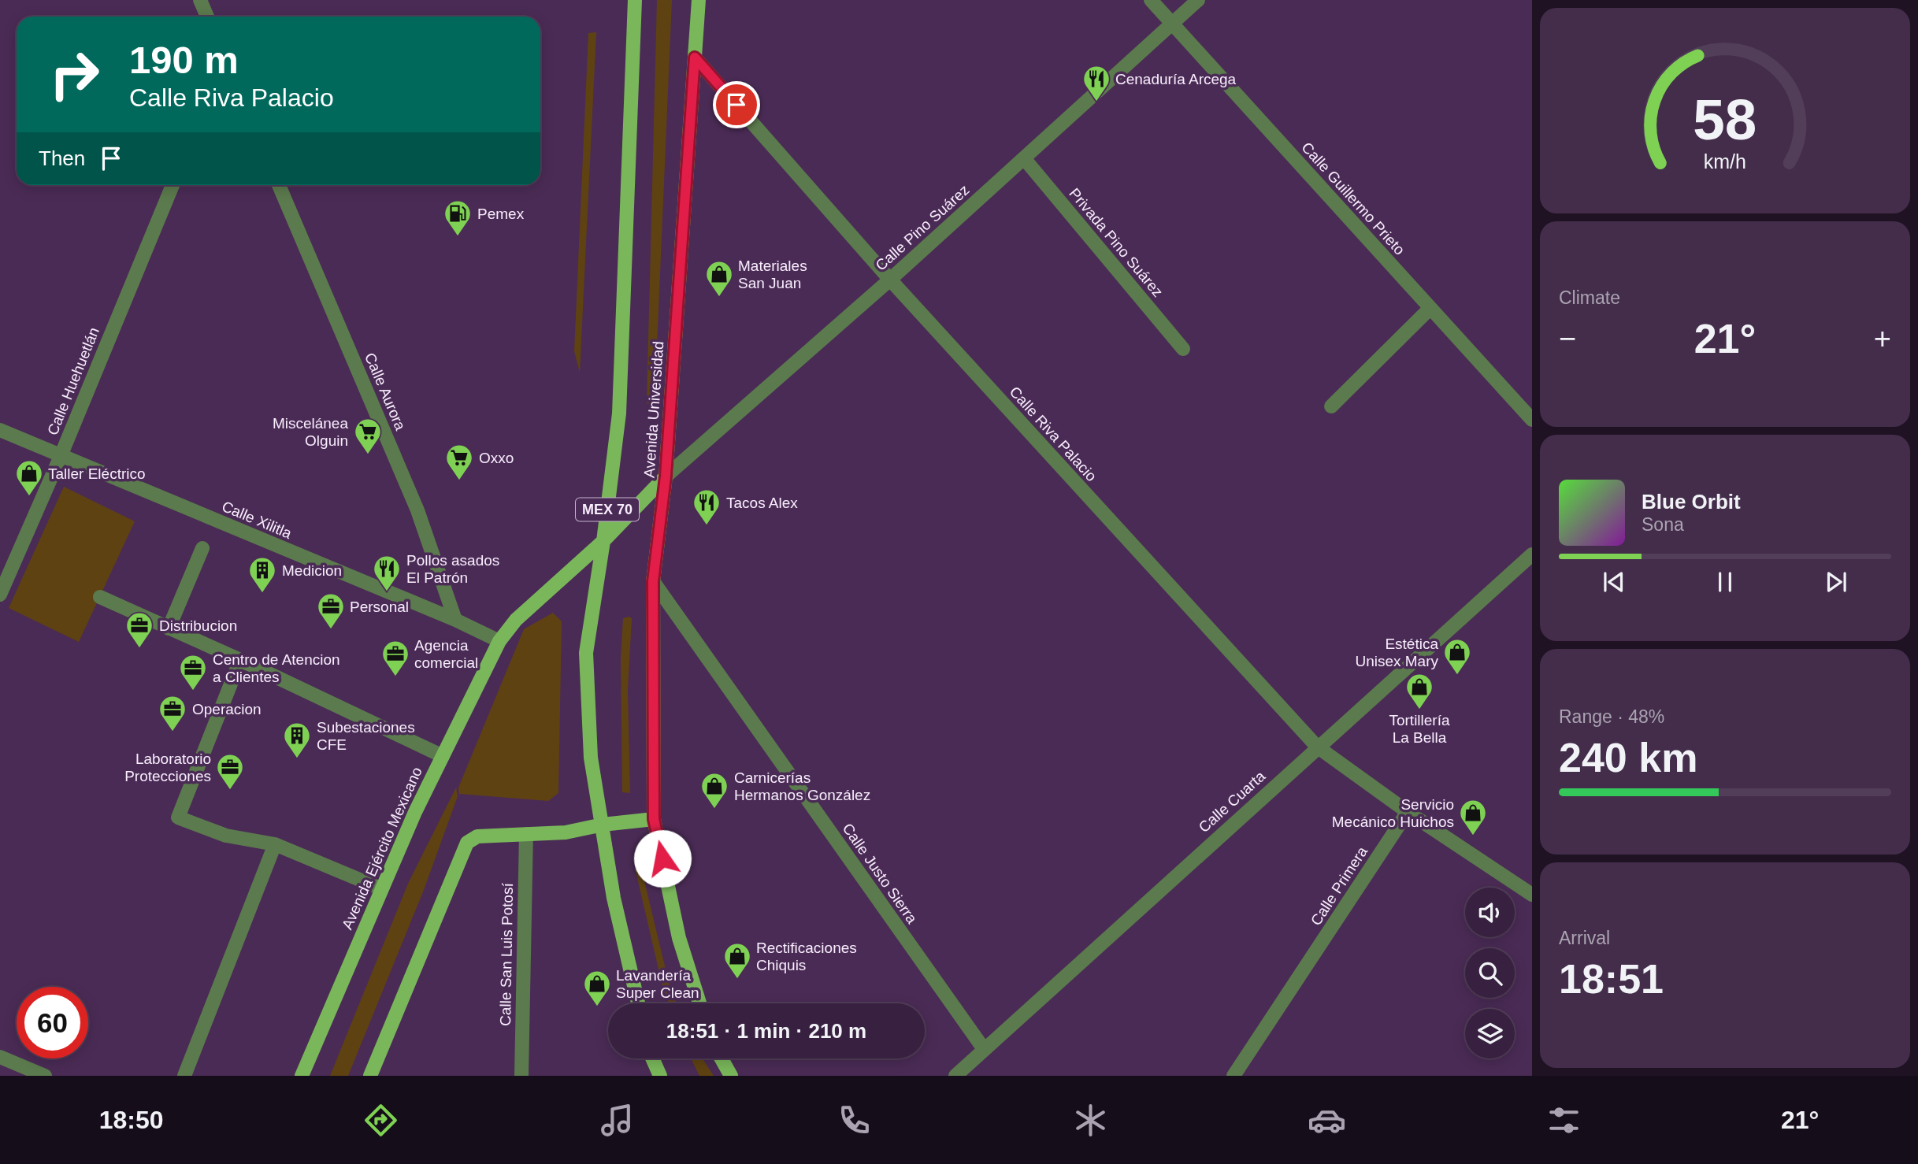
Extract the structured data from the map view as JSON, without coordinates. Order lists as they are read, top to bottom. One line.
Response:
{"streets":{"main road":["Avenida Universidad","MEX 70","Avenida Ejército Mexicano"],"street":["Calle Guillermo Prieto","Calle Pino Suárez","Privada Pino Suárez","Calle Huehuetlán","Calle Aurora","Calle Riva Palacio","Calle Xilitla","Calle Cuarta","Calle Justo Sierra","Calle Primera","Calle San Luis Potosí"]},"crossings":[["Calle Guillermo Prieto","Calle Pino Suárez"],["Calle Pino Suárez","Privada Pino Suárez"],["Calle Pino Suárez","Avenida Universidad"],["Calle Pino Suárez","Calle Riva Palacio"],["Calle Pino Suárez","Avenida Ejército Mexicano"],["Calle Huehuetlán","Calle Xilitla"],["Calle Aurora","Calle Xilitla"],["Avenida Universidad","Calle Riva Palacio"],["Avenida Universidad","Avenida Ejército Mexicano"],["Avenida Universidad","Calle Justo Sierra"],["Calle Riva Palacio","Calle Cuarta"],["Calle Riva Palacio","Calle Primera"],["MEX 70","Avenida Ejército Mexicano"],["Calle Xilitla","Avenida Ejército Mexicano"],["Calle Cuarta","Calle Justo Sierra"]],"places":{"restaurant":["Cenaduría Arcega","Tacos Alex","Pollos asados El Patrón"],"fuel station":["Pemex"],"shop":["Materiales San Juan","Taller Eléctrico","Estética Unisex Mary","Tortillería La Bella","Carnicerías Hermanos González","Servicio Mecánico Huichos","Rectificaciones Chiquis","Lavandería Super Clean"],"supermarket":["Miscelánea Olguin","Oxxo"],"building":["Medicion","Subestaciones CFE"],"office":["Personal","Distribucion","Agencia comercial","Centro de Atencion a Clientes","Operacion","Laboratorio Protecciones"]},"page":{"turn":["190 m","Calle Riva Palacio"],"then":"Then","tile":["Climate",["Range · 48%","240 km"],["Arrival","18:51"]],"heat":["−","21°","+"],"song":["Blue Orbit","Sona"],"limit":"60","trip":"18:51 · 1 min · 210 m","tabs":["18:50","21°"],"gauge":["58","km/h"]}}
